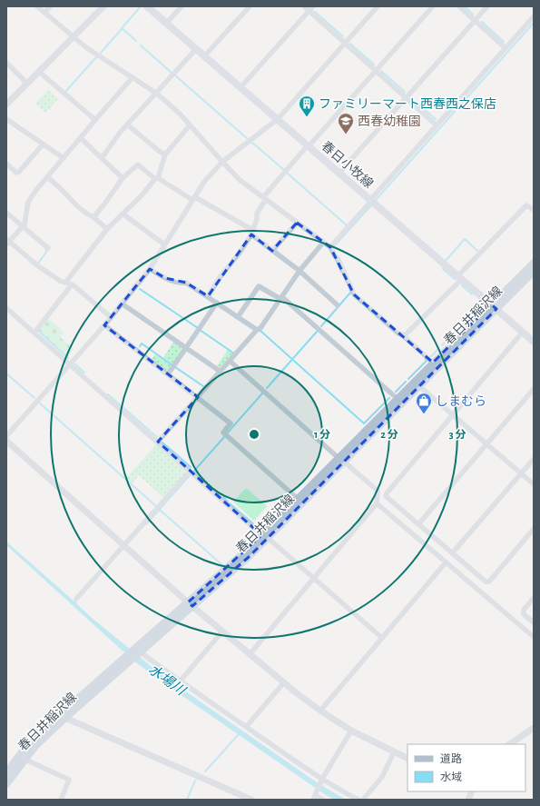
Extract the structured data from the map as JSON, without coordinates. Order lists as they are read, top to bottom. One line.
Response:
{"streets":{"main road":["春日小牧線","春日井稲沢線"]},"crossings":[["春日小牧線","春日井稲沢線"]],"water":["水場川"],"places":{"building":["ファミリーマート西春西之保店"],"school or university":["西春幼稚園"],"shop":["しまむら"]},"legend":["道路","水域"],"rings":["1 分","2 分","3 分"]}
